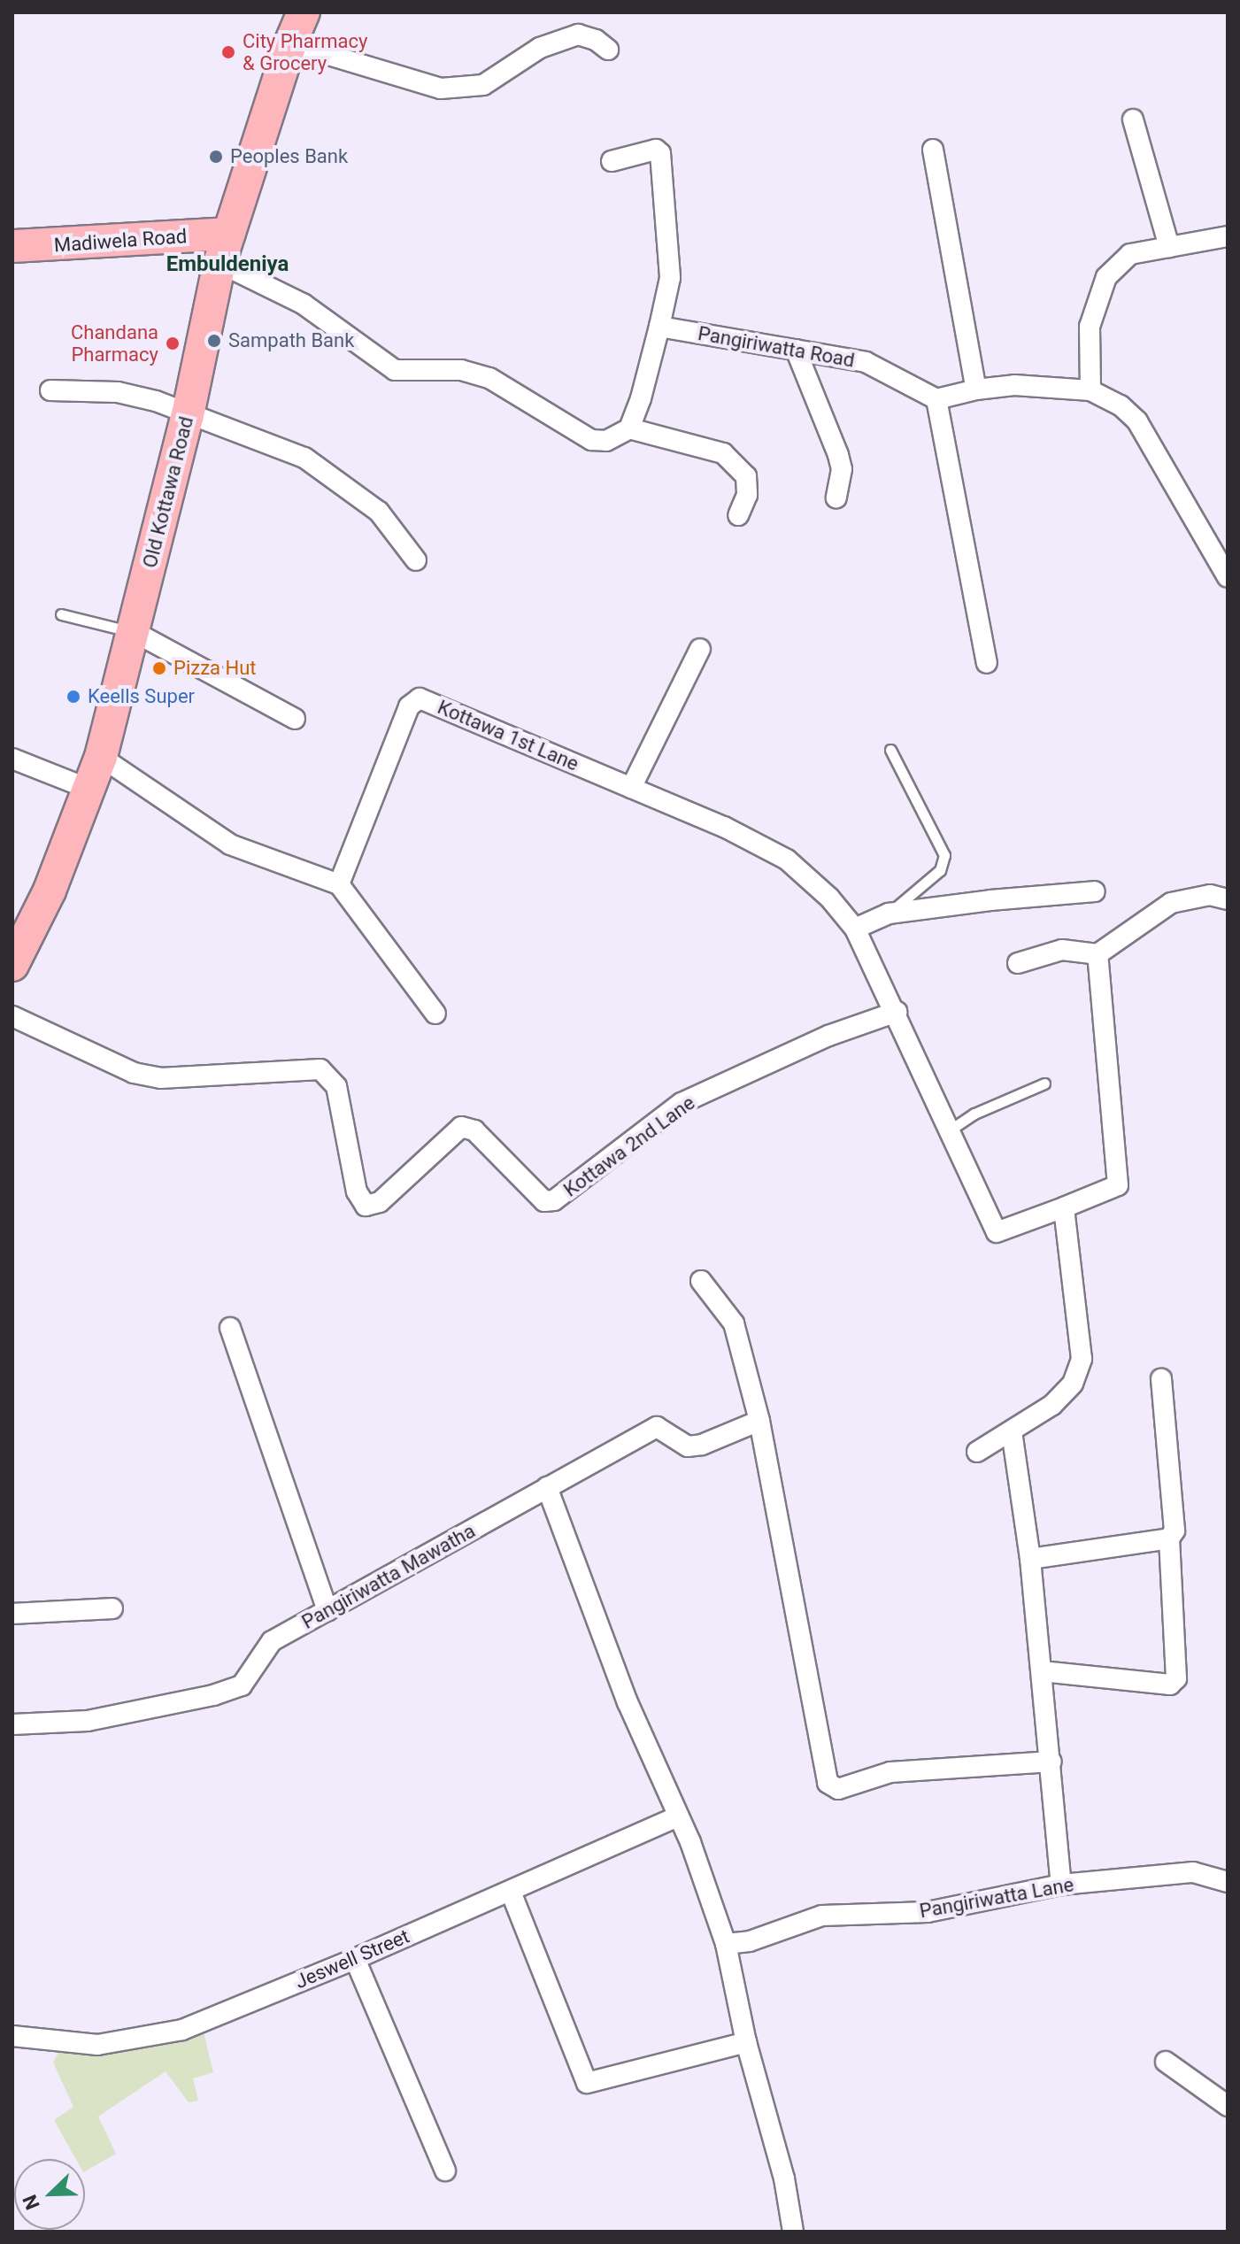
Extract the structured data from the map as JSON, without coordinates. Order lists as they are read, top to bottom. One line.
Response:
{"streets":{"main road":["Madiwela Road","Old Kottawa Road"],"street":["Pangiriwatta Road","Kottawa 1st Lane","Kottawa 2nd Lane","Pangiriwatta Mawatha","Pangiriwatta Lane","Jeswell Street"]},"crossings":[["Madiwela Road","Old Kottawa Road"],["Kottawa 1st Lane","Kottawa 2nd Lane"]],"districts":["Embuldeniya"],"places":["City Pharmacy & Grocery","Peoples Bank","Sampath Bank","Chandana Pharmacy","Pizza Hut","Keells Super"],"north":"bottom left"}
